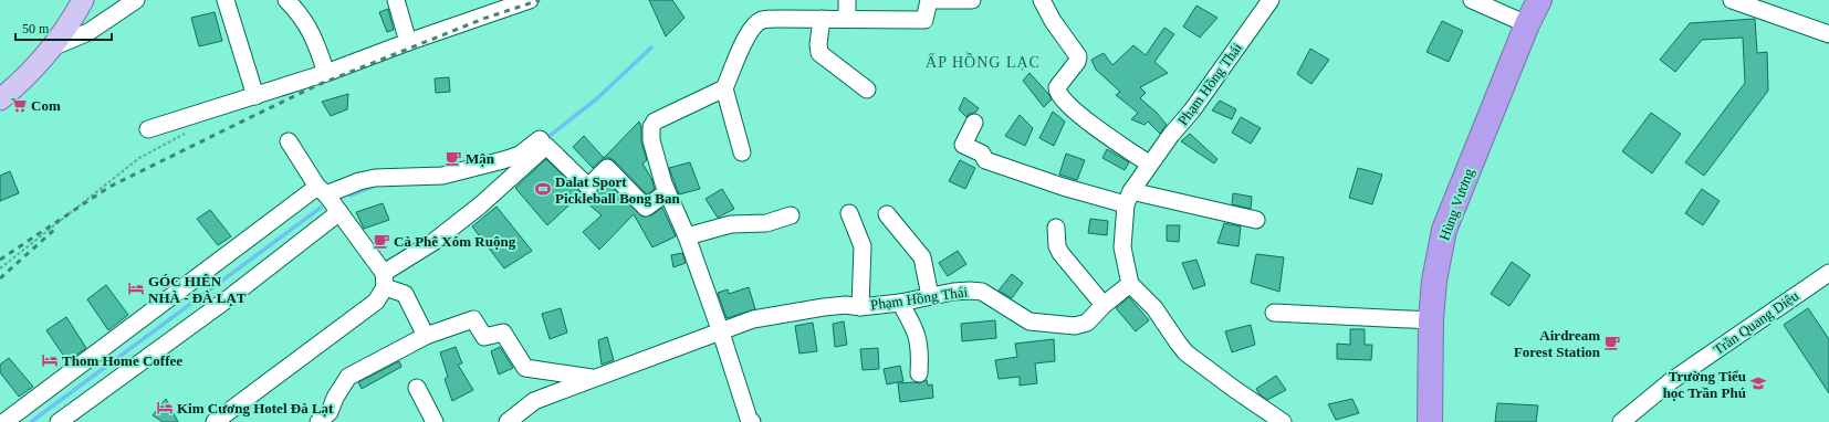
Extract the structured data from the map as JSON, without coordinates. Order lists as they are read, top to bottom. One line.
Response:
{"streets":{"highway":["Hùng Vương"],"street":["Phạm Hồng Thái","Trần Quang Diệu"]},"districts":["ẤP HỒNG LẠC"],"places":{"supermarket":["Com"],"cafe":["Mận","Cà Phê Xóm Ruộng","Airdream Forest Station"],"sports":["Dalat Sport Pickleball Bong Ban"],"hotel":["GÓC HIÊN NHÀ - ĐÀ LẠT","Thom Home Coffee","Kim Cương Hotel Đà Lạt"],"school or university":["Trường Tiểu học Trần Phú"]},"scale_bar":"50 m"}
